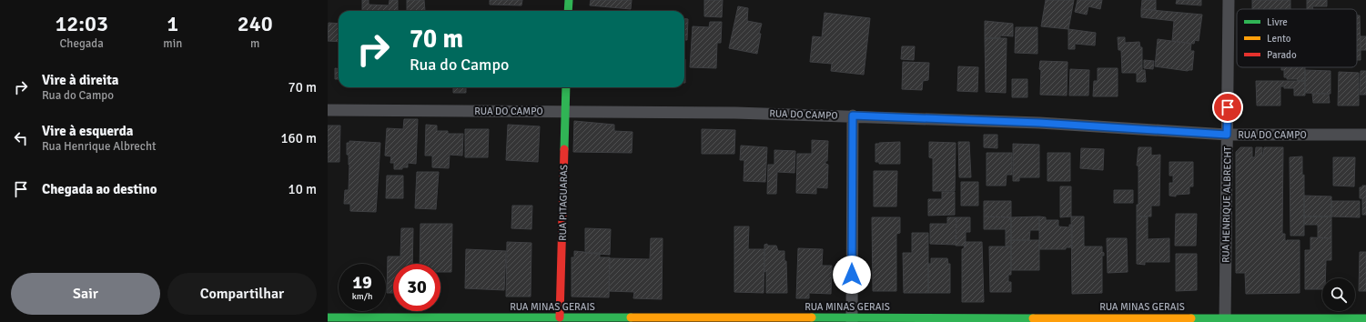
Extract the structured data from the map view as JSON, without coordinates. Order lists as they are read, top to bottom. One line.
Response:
{"streets":{"main road":["RUA PITAGUARAS","RUA MINAS GERAIS"],"street":["RUA DO CAMPO","RUA HENRIQUE ALBRECHT"]},"crossings":[["RUA DO CAMPO","RUA PITAGUARAS"],["RUA DO CAMPO","RUA HENRIQUE ALBRECHT"],["RUA PITAGUARAS","RUA MINAS GERAIS"],["RUA HENRIQUE ALBRECHT","RUA MINAS GERAIS"]],"legend":["Livre","Lento","Parado"],"page":{"eta":["12:03","Chegada","1","min","240","m"],"turn":["70 m","Rua do Campo"],"list":[{"name":"Vire à direita","note":"Rua do Campo","value":"70 m"},{"name":"Vire à esquerda","note":"Rua Henrique Albrecht","value":"160 m"},{"name":"Chegada ao destino","value":"10 m"}],"speed":"19 km/h","limit":"30","buttons":["Sair","Compartilhar"]}}
